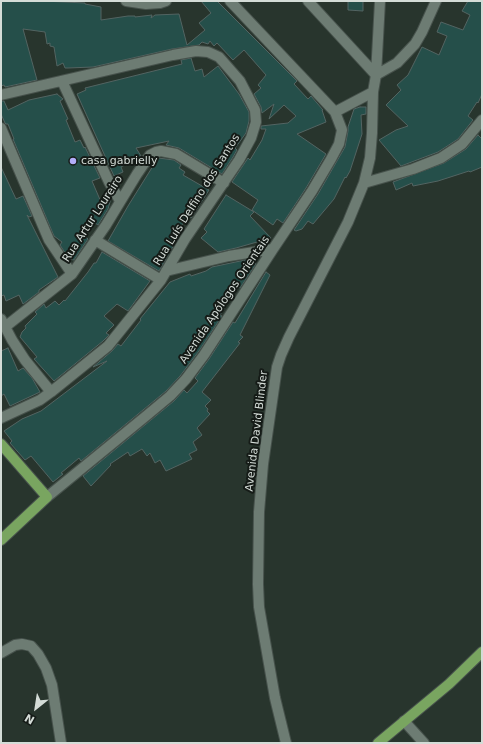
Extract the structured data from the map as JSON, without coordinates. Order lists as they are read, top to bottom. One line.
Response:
{"streets":{"street":["Rua Luís Delfino dos Santos","Rua Artur Loureiro","Avenida Apólogos Orientais","Avenida David Blinder"]},"crossings":[["Rua Luís Delfino dos Santos","Rua Artur Loureiro"]],"places":["casa gabrielly"],"north":"bottom left"}
